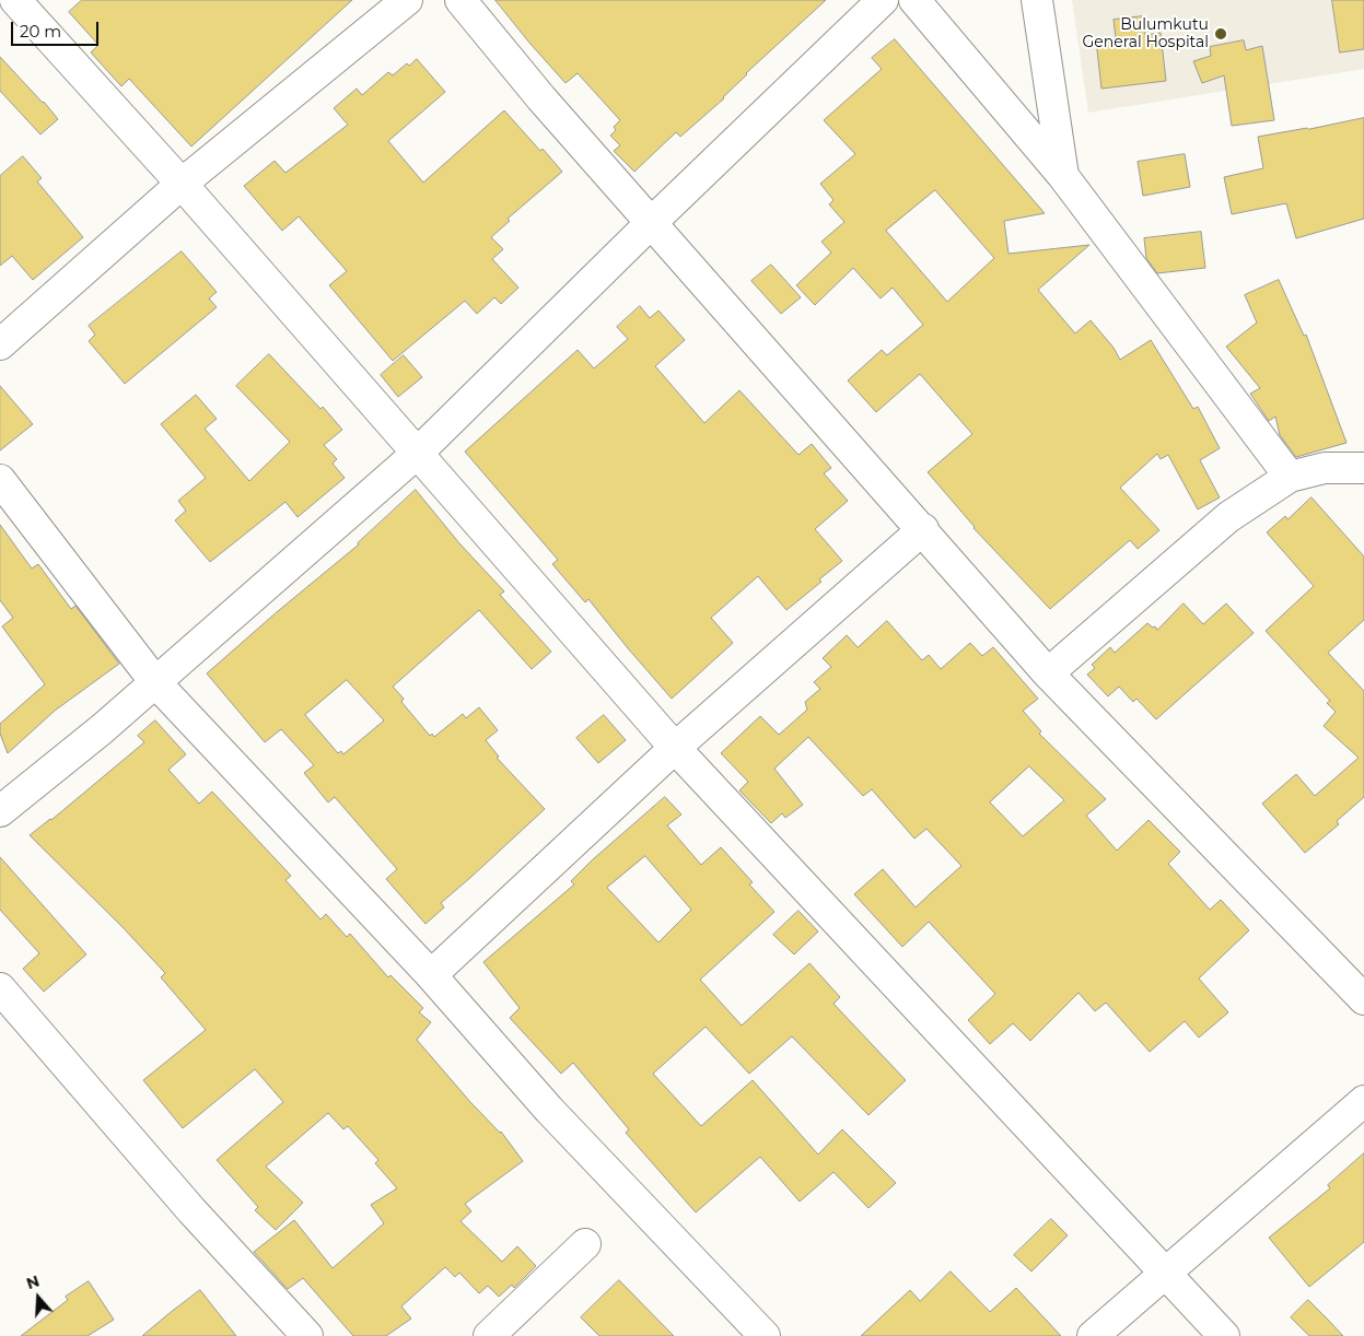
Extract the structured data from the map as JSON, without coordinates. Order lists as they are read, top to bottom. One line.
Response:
{"places":["Bulumkutu General Hospital"],"scale_bar":"20 m","north":"top"}
